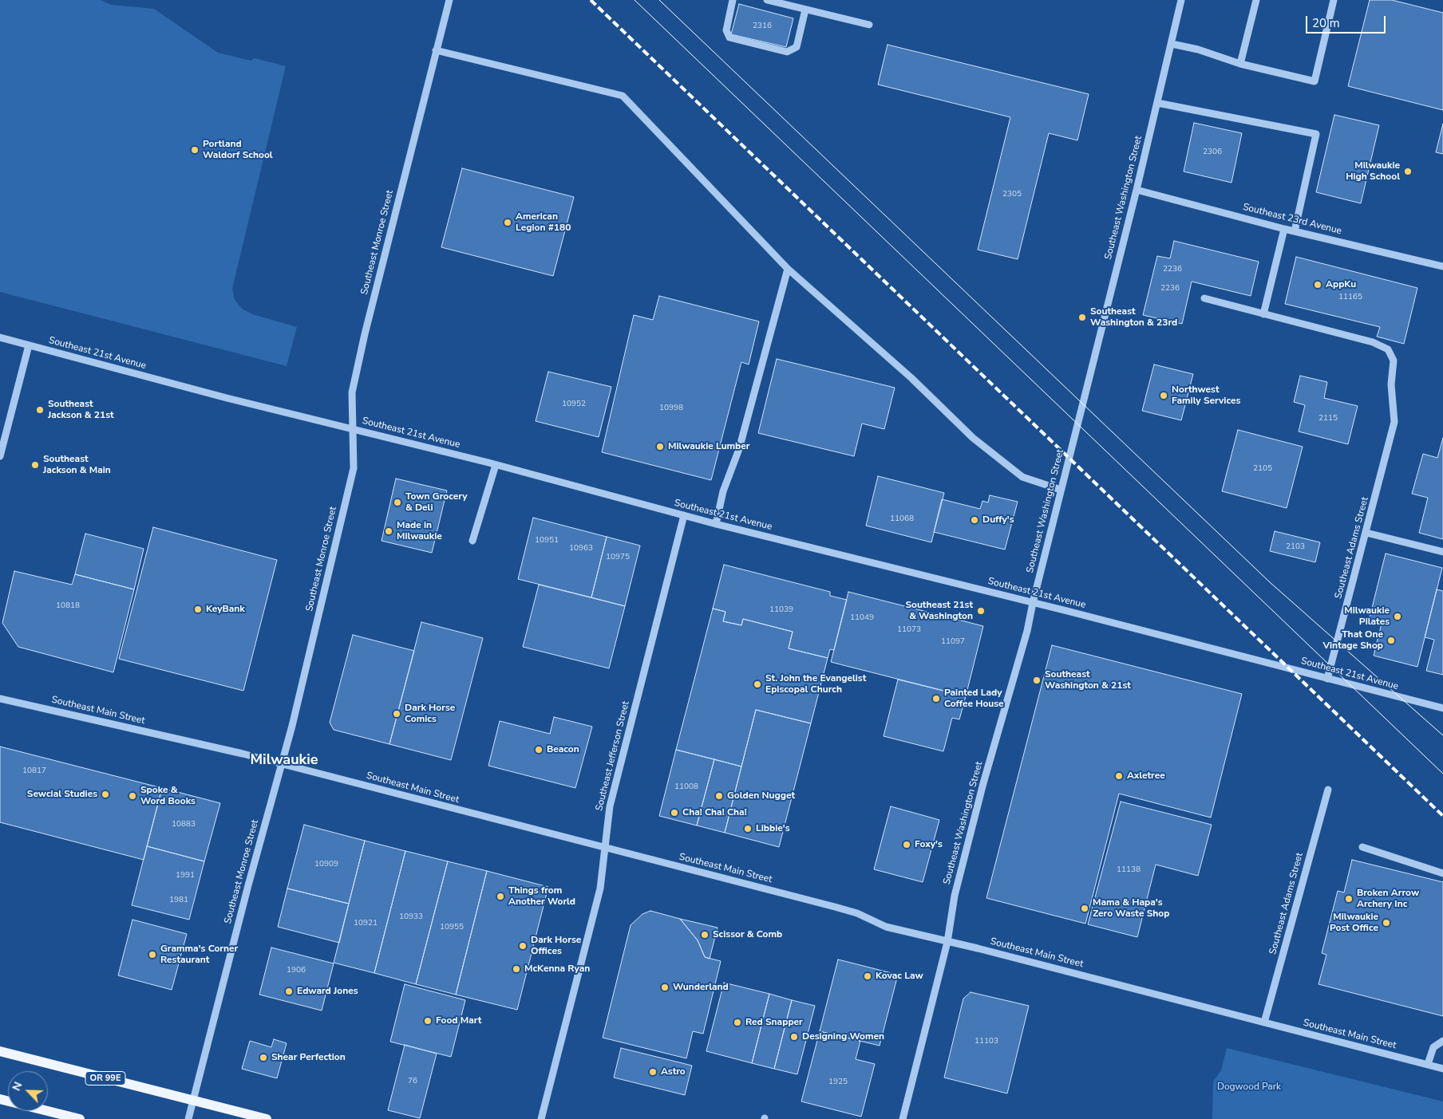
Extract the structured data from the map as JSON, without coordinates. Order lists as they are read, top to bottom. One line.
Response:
{"streets":{"main road":["OR 99E"],"street":["Southeast Washington Street","Southeast 23rd Avenue","Southeast Monroe Street","Southeast 21st Avenue","Southeast Adams Street","Southeast Main Street","Southeast Jefferson Street"]},"crossings":[["Southeast Washington Street","Southeast 23rd Avenue"],["Southeast Washington Street","Southeast 21st Avenue"],["Southeast Washington Street","Southeast Main Street"],["Southeast Monroe Street","Southeast 21st Avenue"],["Southeast Monroe Street","Southeast Main Street"],["Southeast Monroe Street","OR 99E"],["Southeast 21st Avenue","Southeast Adams Street"],["Southeast 21st Avenue","Southeast Jefferson Street"],["Southeast Adams Street","Southeast Main Street"],["Southeast Main Street","Southeast Jefferson Street"]],"districts":["Milwaukie"],"parks":["Dogwood Park"],"places":["Portland Waldorf School","Milwaukie High School","American Legion #180","AppKu","Southeast Washington & 23rd","Northwest Family Services","Southeast Jackson & 21st","Milwaukie Lumber","Southeast Jackson & Main","Town Grocery & Deli","Duffy's","Made in Milwaukie","KeyBank","Southeast 21st & Washington","Milwaukie Pilates","That One Vintage Shop","Southeast Washington & 21st","St. John the Evangelist Episcopal Church","Painted Lady Coffee House","Dark Horse Comics","Beacon","Axletree","Sewcial Studies","Spoke & Word Books","Golden Nugget","Cha! Cha! Cha!","Libbie's","Foxy's","Things from Another World","Broken Arrow Archery Inc","Mama & Hapa's Zero Waste Shop","Milwaukie Post Office","Scissor & Comb","Dark Horse Offices","Gramma's Corner Restaurant","McKenna Ryan","Kovac Law","Wunderland","Edward Jones","Food Mart","Red Snapper","Designing Women","Shear Perfection","Astro"],"house_numbers":["2316","2306","2305","2236","2236","11165","10952","10998","2115","2105","11068","10951","2103","10963","10975","10818","11039","11049","11073","11097","10817","11008","10883","10909","11138","1991","1981","10933","10921","10955","1906","11103","76","1925"],"scale_bar":"20 m","north":"top left"}
